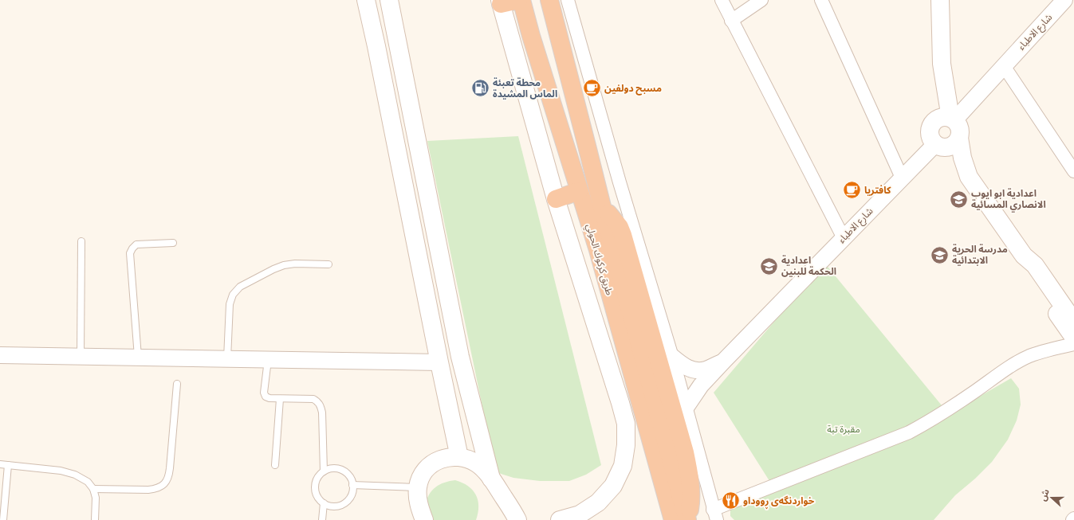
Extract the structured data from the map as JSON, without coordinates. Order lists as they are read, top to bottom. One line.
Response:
{"streets":{"highway":["طريق كركوك الحولي"],"street":["شارع الاطباء"]},"parks":["مقبرة تبة"],"places":{"fuel station":["محطة تعبئة الماس المشيدة"],"cafe":["مسبح دولفين","کافتریا"],"school or university":["اعدادية ابو ايوب الانصاري المسائية","مدرسة الحرية الابتدائية","اعدادية الحكمة للبنين"],"restaurant":["خواردنگەی ڕووداو"]},"north":"left"}
